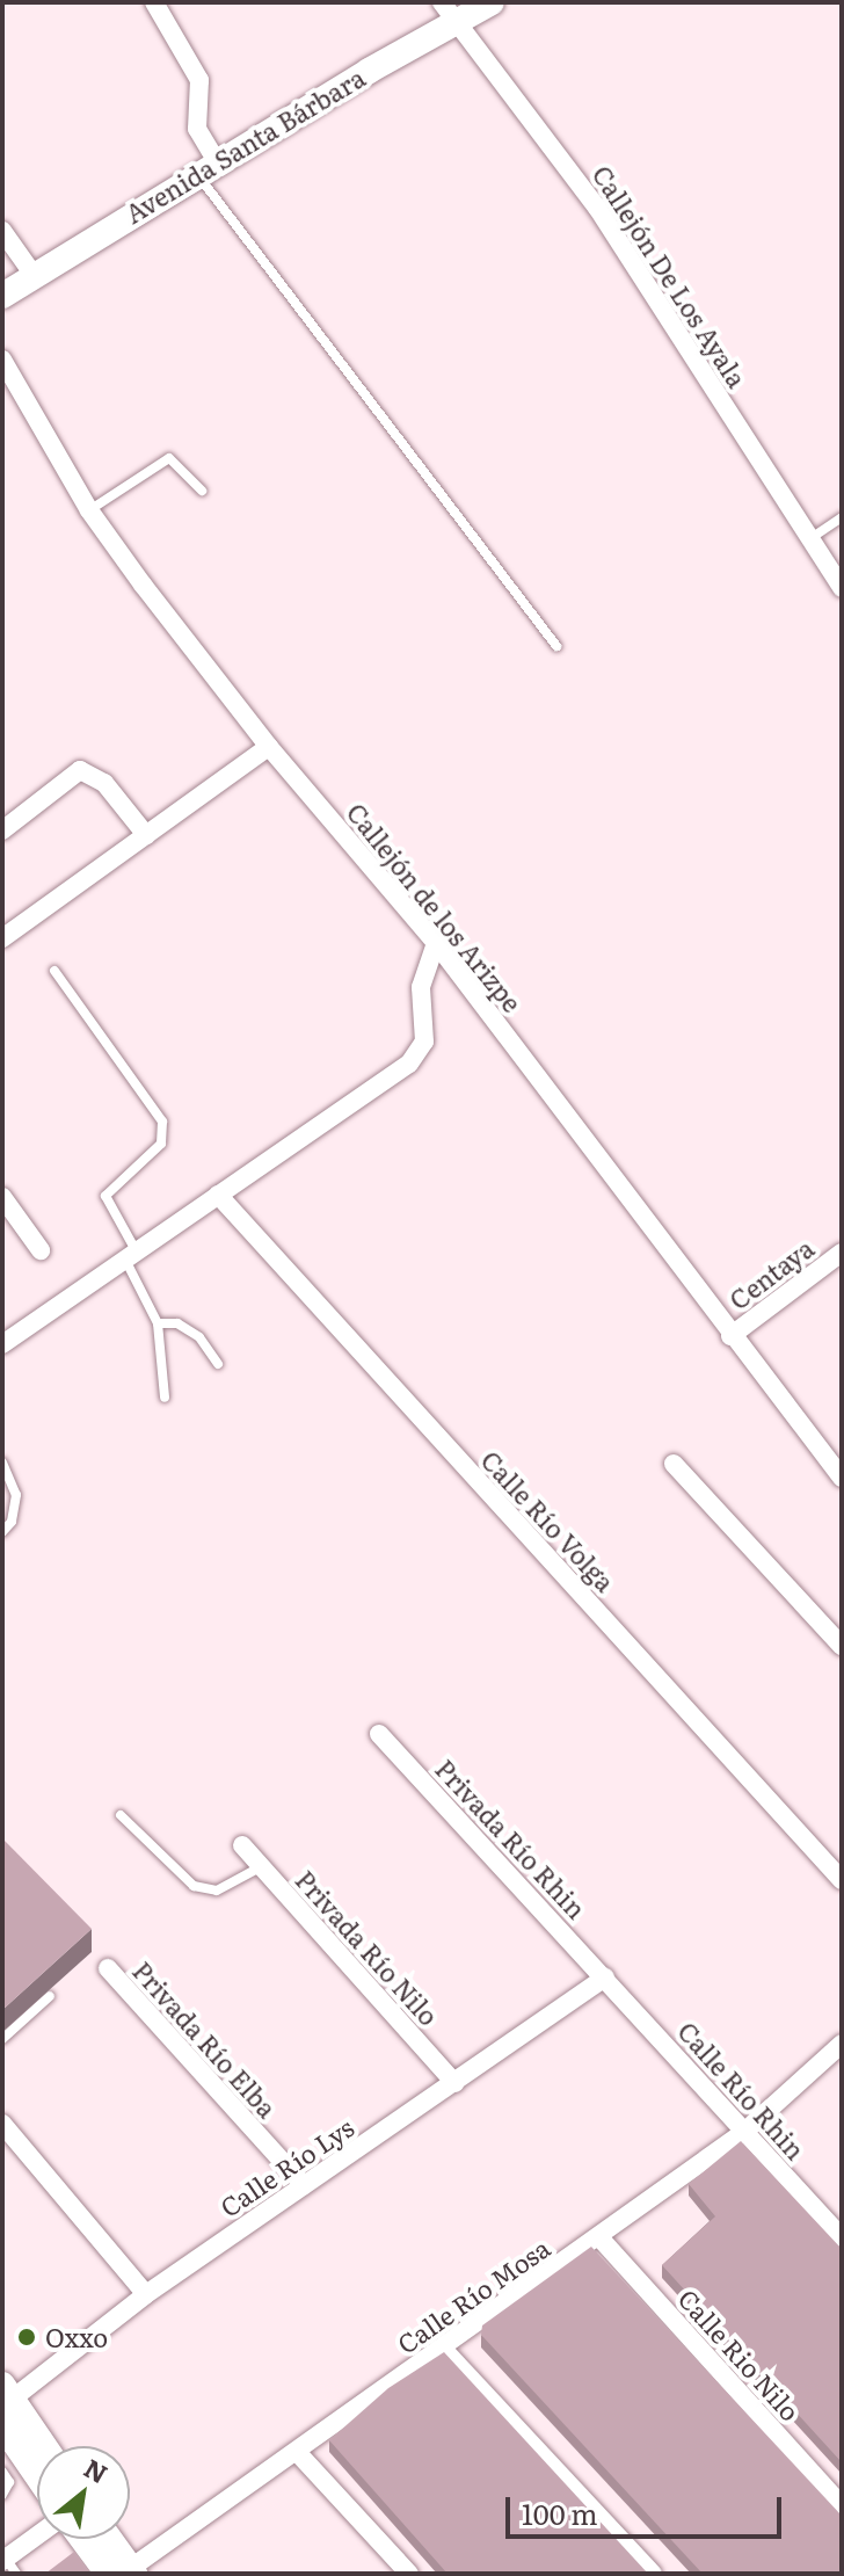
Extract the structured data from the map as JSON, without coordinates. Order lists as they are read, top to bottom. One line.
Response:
{"streets":{"street":["Avenida Santa Bárbara","Callejón De Los Ayala","Callejón de los Arizpe","Centaya","Calle Río Volga","Privada Río Rhin","Privada Río Nilo","Privada Río Elba","Calle Río Rhin","Calle Río Lys","Calle Río Mosa","Calle Rio Nilo"]},"crossings":[["Avenida Santa Bárbara","Callejón De Los Ayala"],["Callejón de los Arizpe","Centaya"],["Privada Río Rhin","Calle Río Rhin"],["Privada Río Rhin","Calle Río Lys"],["Privada Río Nilo","Calle Río Lys"],["Privada Río Elba","Calle Río Lys"],["Calle Río Rhin","Calle Río Lys"],["Calle Río Rhin","Calle Río Mosa"],["Calle Río Mosa","Calle Rio Nilo"]],"places":["Oxxo"],"scale_bar":"100 m","north":"top right"}
